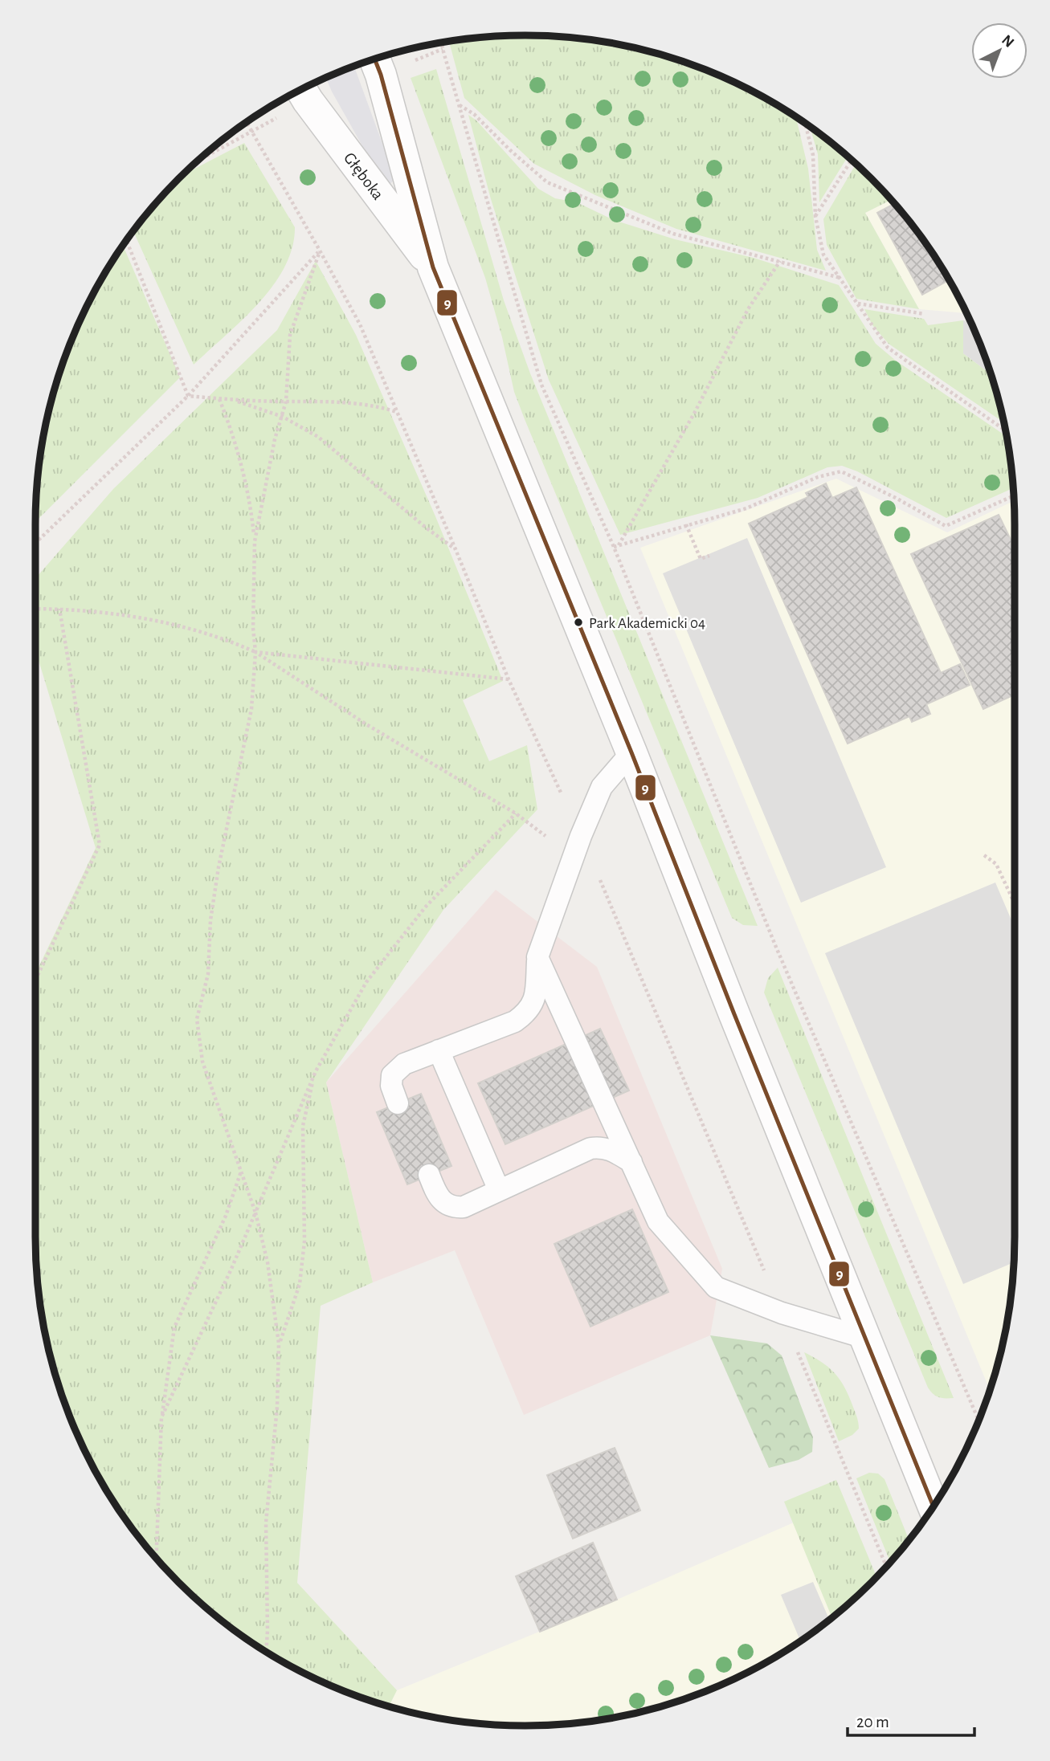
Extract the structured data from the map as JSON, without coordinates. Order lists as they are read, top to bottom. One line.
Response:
{"streets":{"street":["Głęboka"]},"places":["Park Akademicki 04"],"lines":["transit line 9"],"scale_bar":"20 m","north":"top right"}
